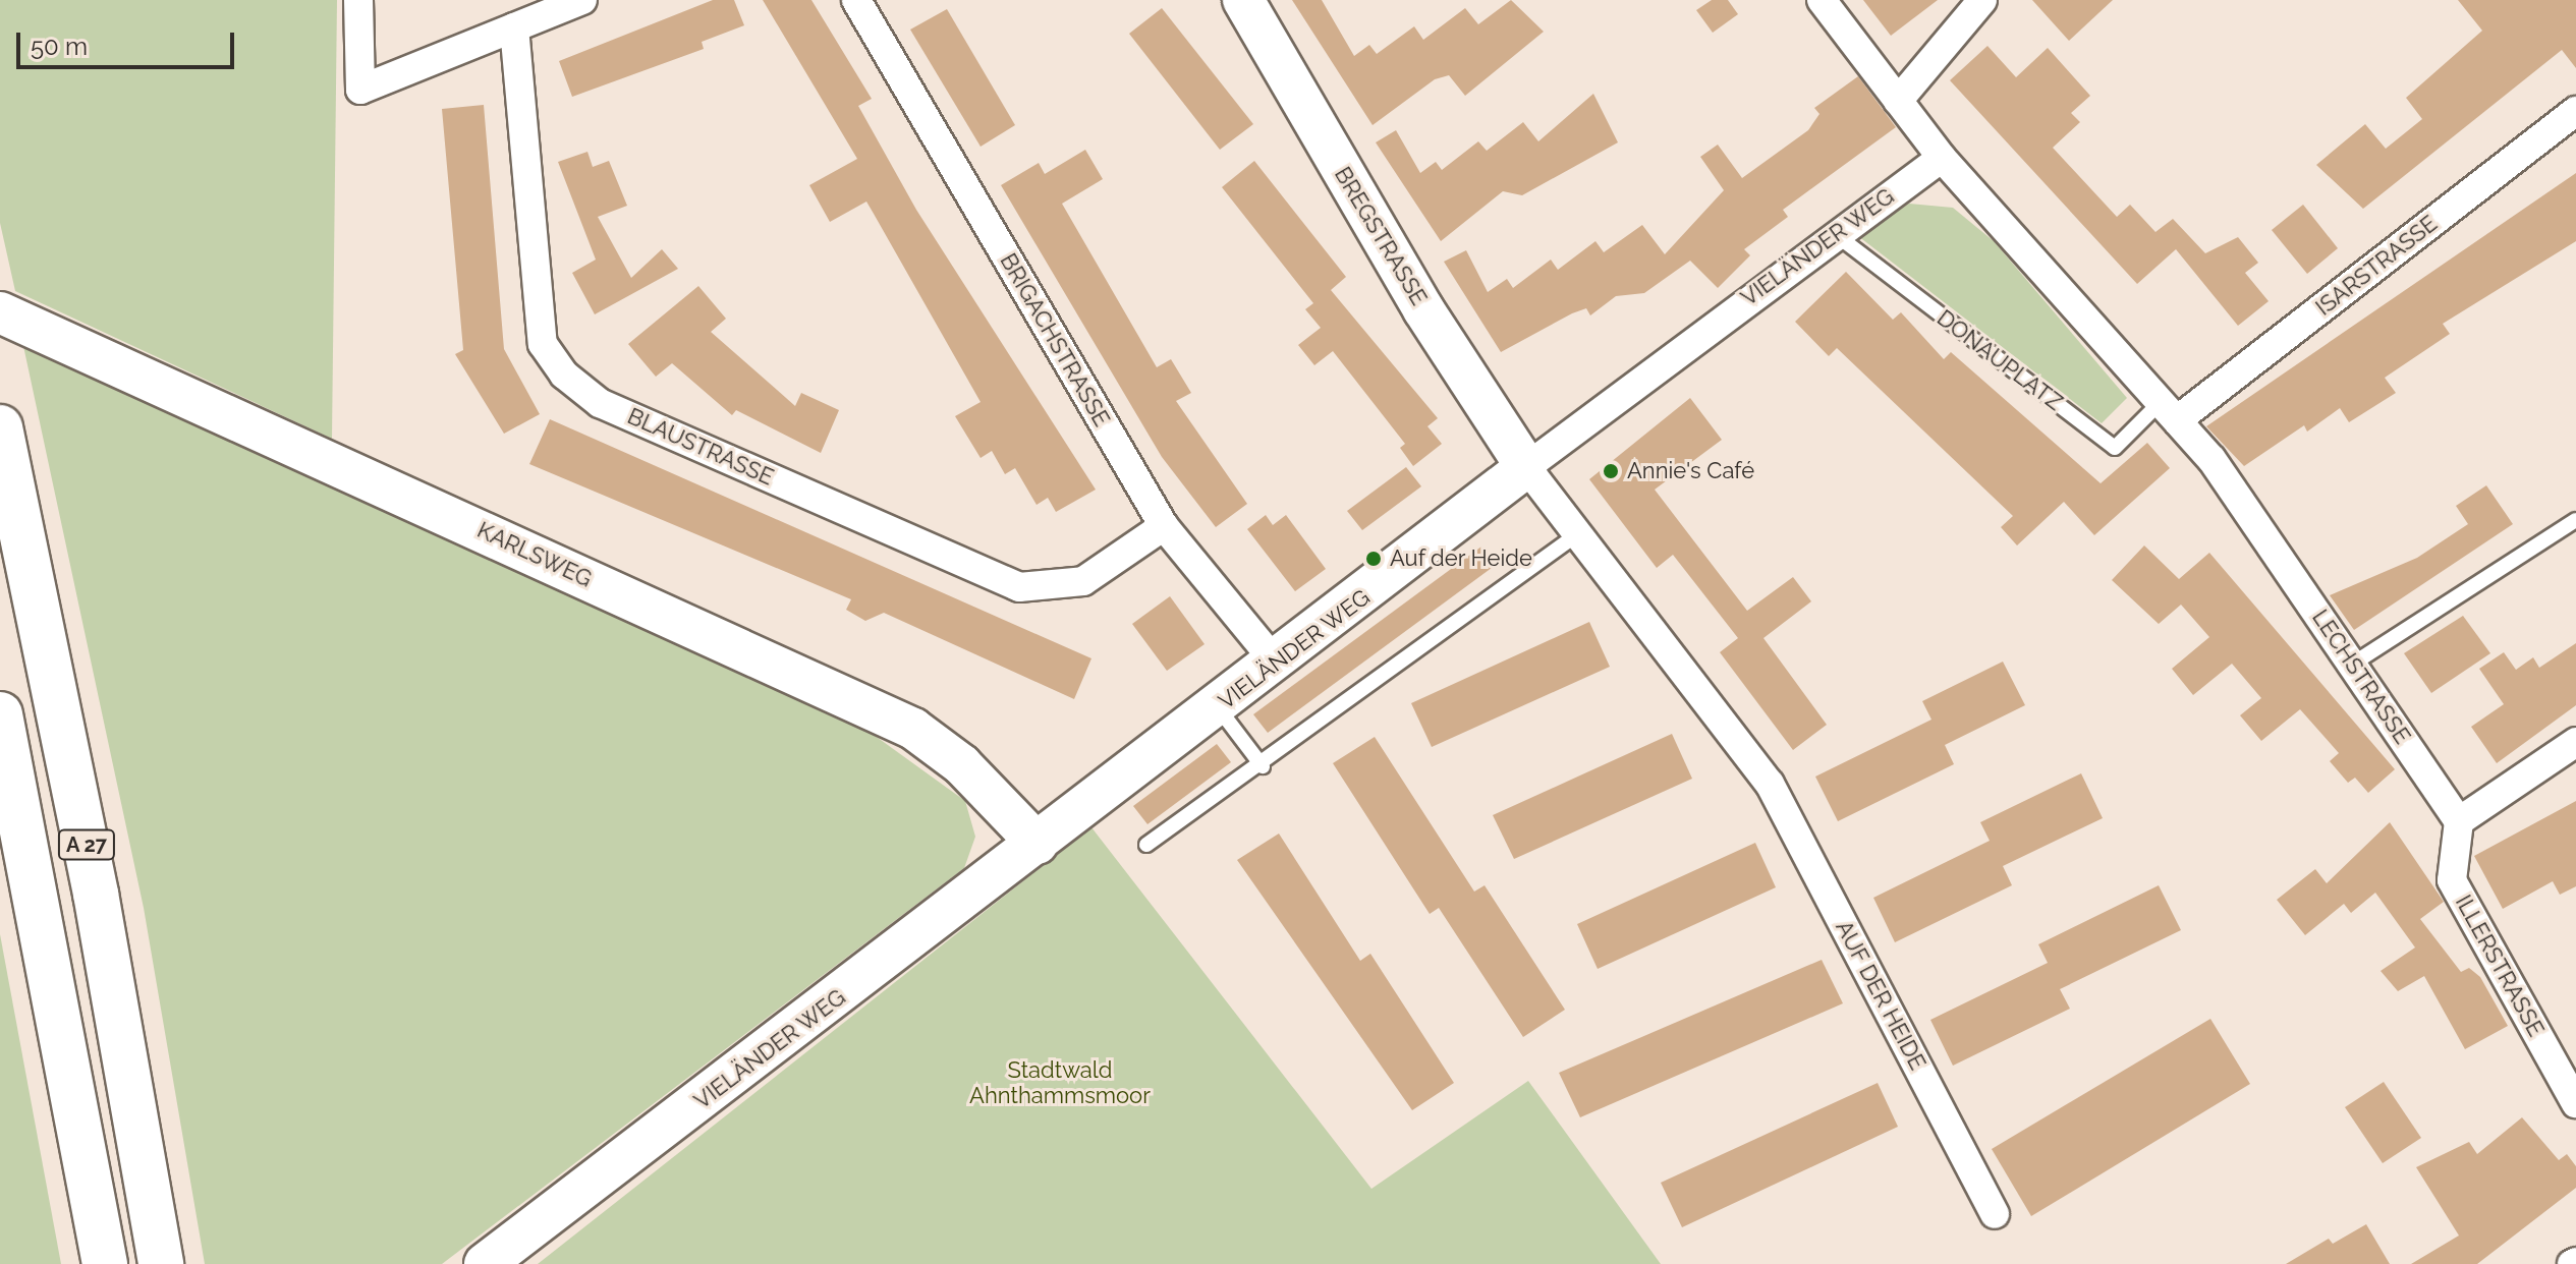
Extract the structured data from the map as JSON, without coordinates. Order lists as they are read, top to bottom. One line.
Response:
{"streets":{"highway":["A 27"],"street":["BREGSTRASSE","VIELÄNDER WEG","ISARSTRASSE","BRIGACHSTRASSE","BLAUSTRASSE","KARLSWEG","LECHSTRASSE","ILLERSTRASSE","AUF DER HEIDE"],"lane":["DONAUPLATZ"]},"crossings":[["BREGSTRASSE","VIELÄNDER WEG"],["BREGSTRASSE","AUF DER HEIDE"],["VIELÄNDER WEG","BRIGACHSTRASSE"],["VIELÄNDER WEG","DONAUPLATZ"],["VIELÄNDER WEG","KARLSWEG"],["VIELÄNDER WEG","AUF DER HEIDE"],["ISARSTRASSE","DONAUPLATZ"],["ISARSTRASSE","LECHSTRASSE"],["BRIGACHSTRASSE","BLAUSTRASSE"],["DONAUPLATZ","LECHSTRASSE"],["LECHSTRASSE","ILLERSTRASSE"]],"parks":["Stadtwald Ahnthammsmoor"],"places":["Annie's Café","Auf der Heide"],"scale_bar":"50 m"}
